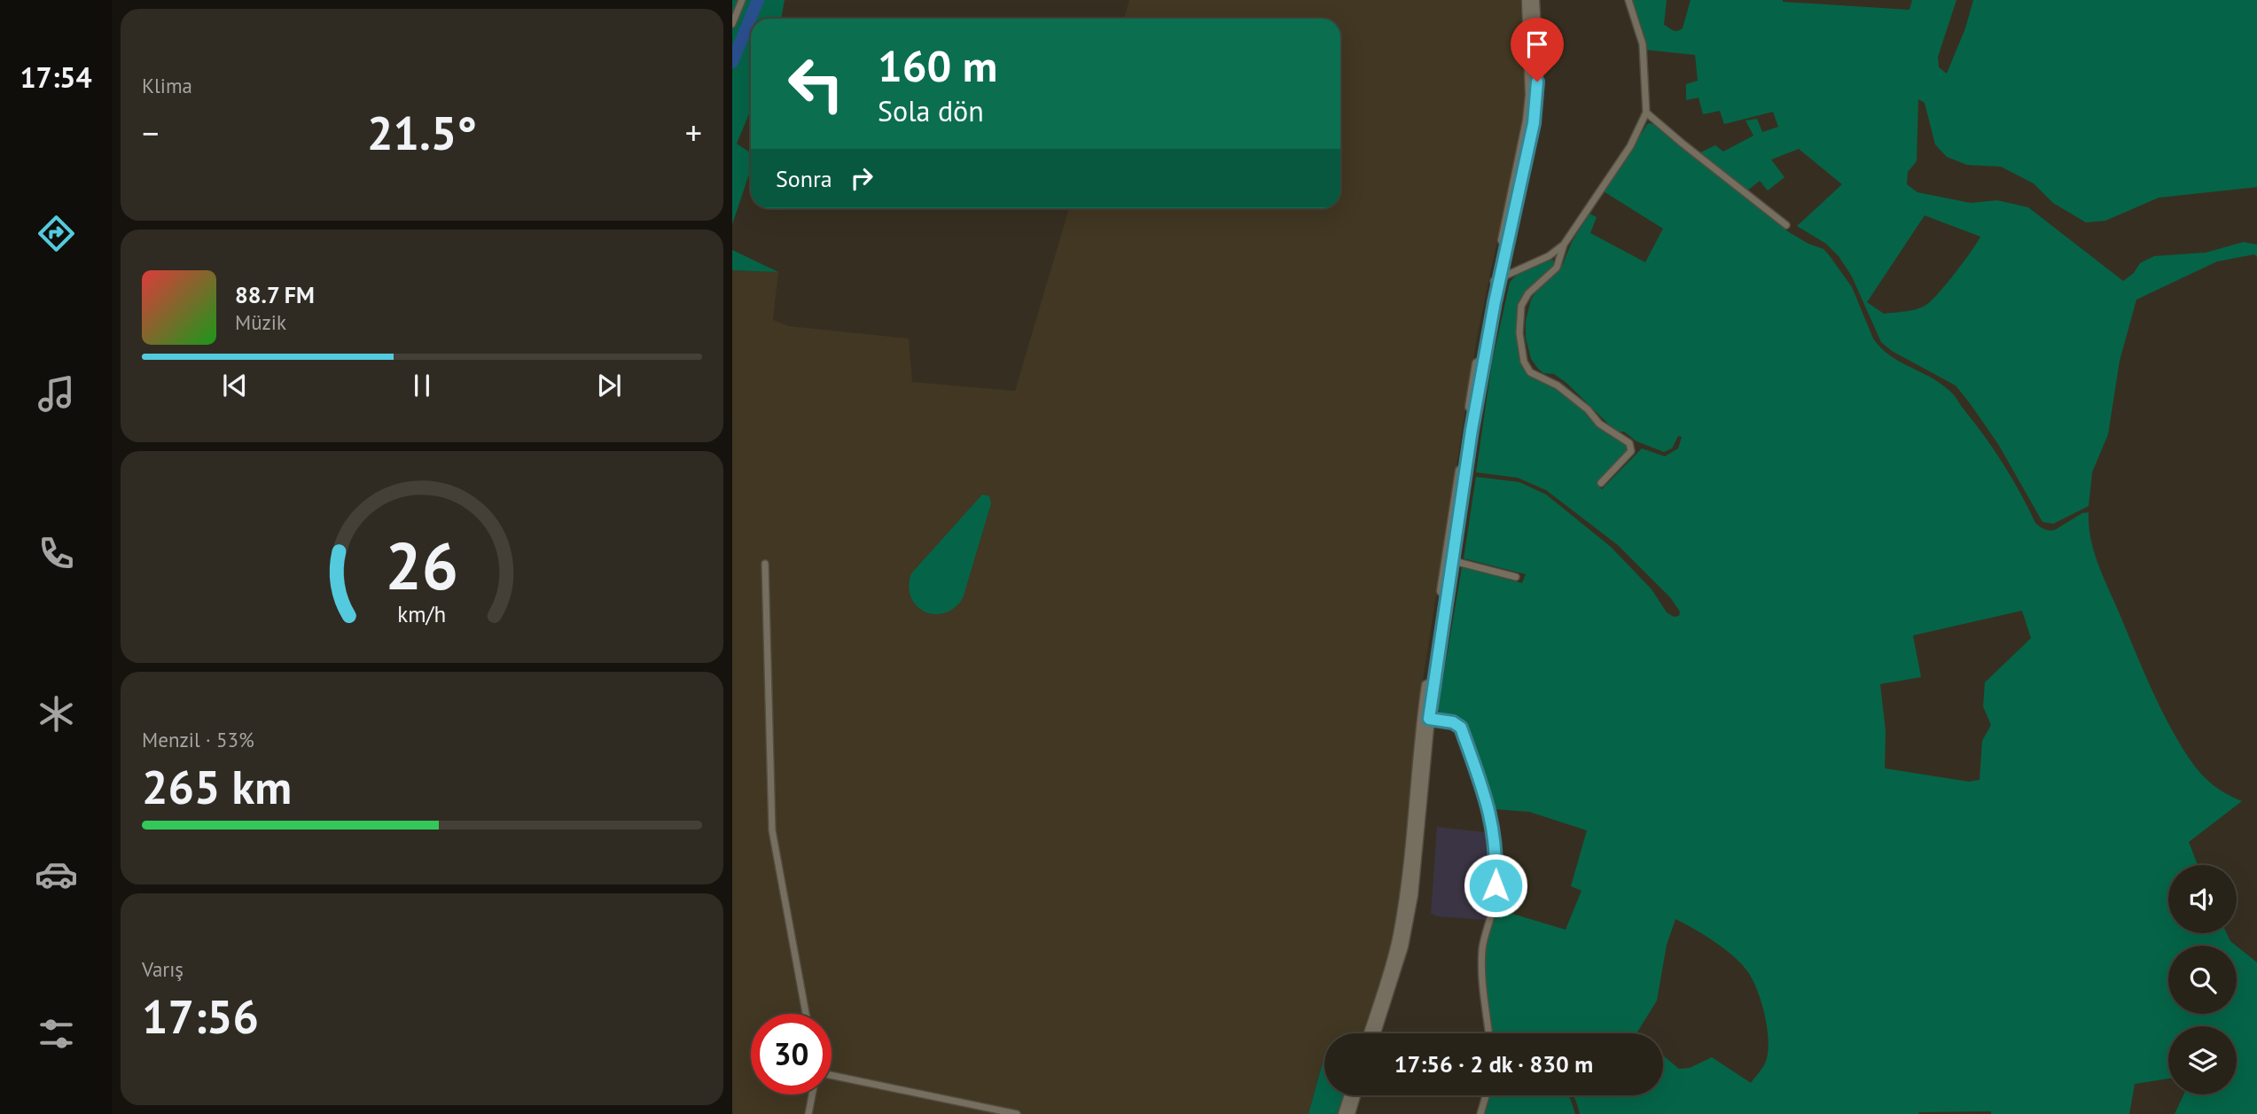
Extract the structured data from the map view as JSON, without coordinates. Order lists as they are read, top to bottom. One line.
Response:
{"page":{"tabs":"17:54","tile":["Klima",["Menzil · 53%","265 km"],["Varış","17:56"]],"turn":["160 m","Sola dön"],"heat":["−","21.5°","+"],"then":"Sonra","song":["88.7 FM","Müzik"],"limit":"30","trip":"17:56 · 2 dk · 830 m","gauge":["26","km/h"]}}
